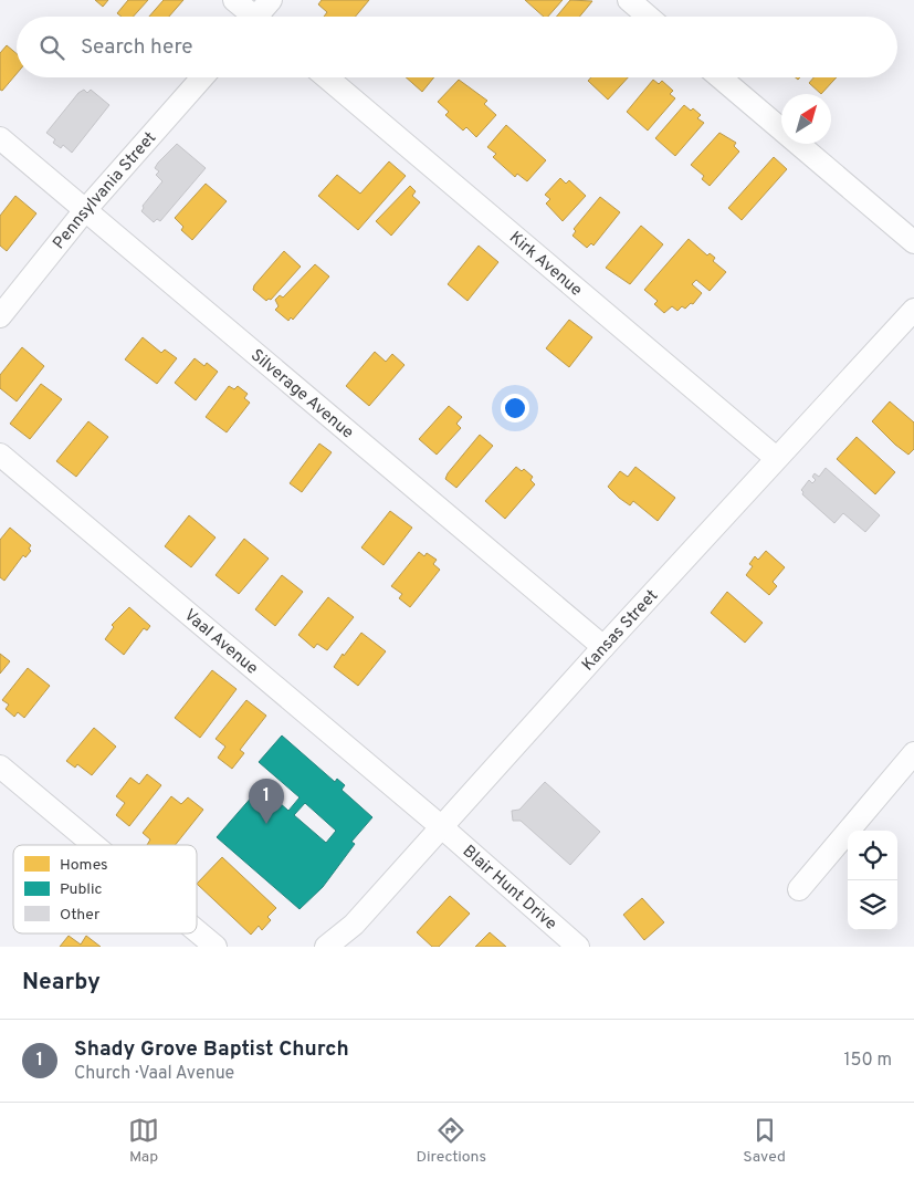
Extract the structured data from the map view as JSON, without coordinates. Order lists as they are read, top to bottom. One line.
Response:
{"streets":{"street":["Pennsylvania Street","Kirk Avenue","Silverage Avenue","Kansas Street","Vaal Avenue","Blair Hunt Drive"]},"crossings":[["Pennsylvania Street","Silverage Avenue"],["Kirk Avenue","Kansas Street"],["Silverage Avenue","Kansas Street"],["Kansas Street","Vaal Avenue"],["Kansas Street","Blair Hunt Drive"],["Vaal Avenue","Blair Hunt Drive"]],"legend":["Homes","Public","Other"],"north":"top right","page":{"search":"Search here","pins":"1","heading":"Nearby","list":[{"mark":"1","name":"Shady Grove Baptist Church","note":"Church · Vaal Avenue","value":"150 m"}],"nav":["Map","Directions","Saved"]}}
